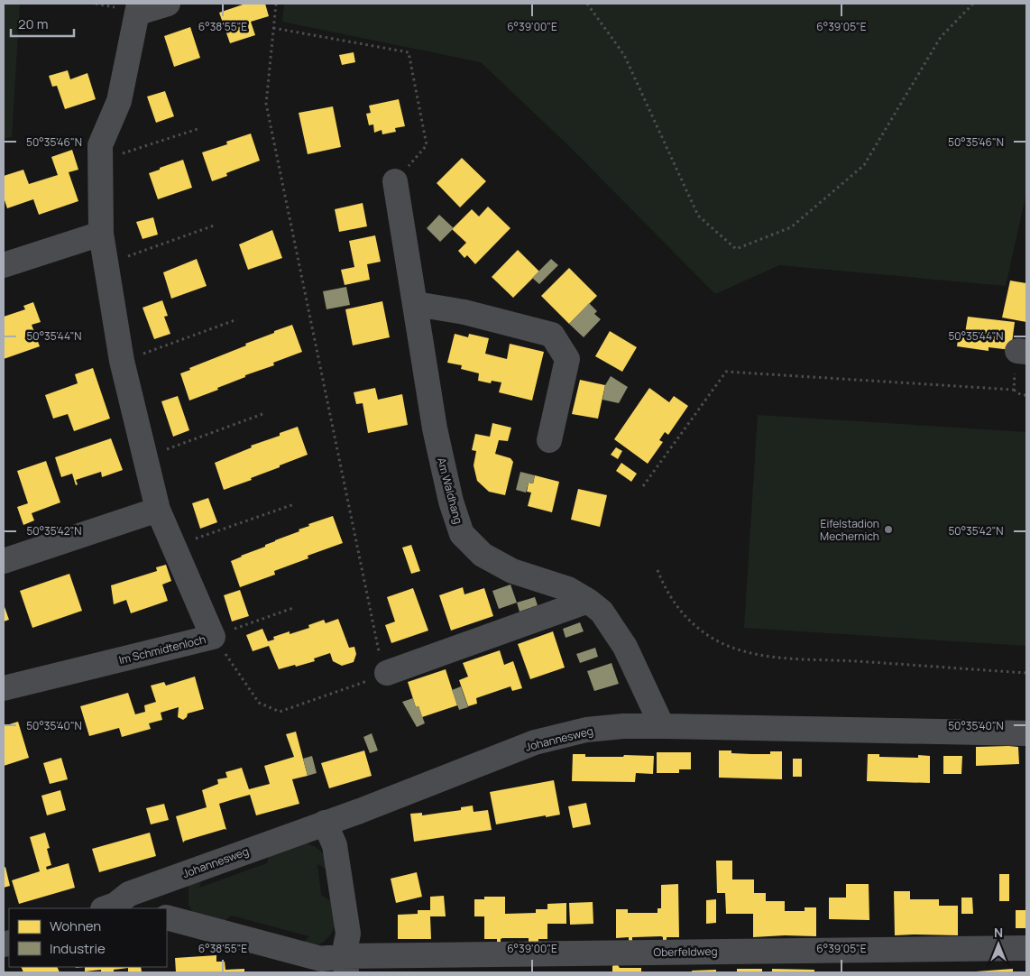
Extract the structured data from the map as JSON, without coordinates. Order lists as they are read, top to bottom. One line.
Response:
{"streets":{"street":["Am Waldhang","Im Schmidtenloch","Johannesweg","Oberfeldweg"]},"crossings":[["Am Waldhang","Johannesweg"],["Johannesweg","Oberfeldweg"]],"places":["Eifelstadion Mechernich"],"legend":["Wohnen","Industrie"],"scale_bar":"20 m","north":"top","coordinates":["6°38'55\"E","6°39'00\"E","6°39'05\"E","50°35'46\"N","50°35'44\"N","50°35'42\"N","50°35'40\"N"]}
